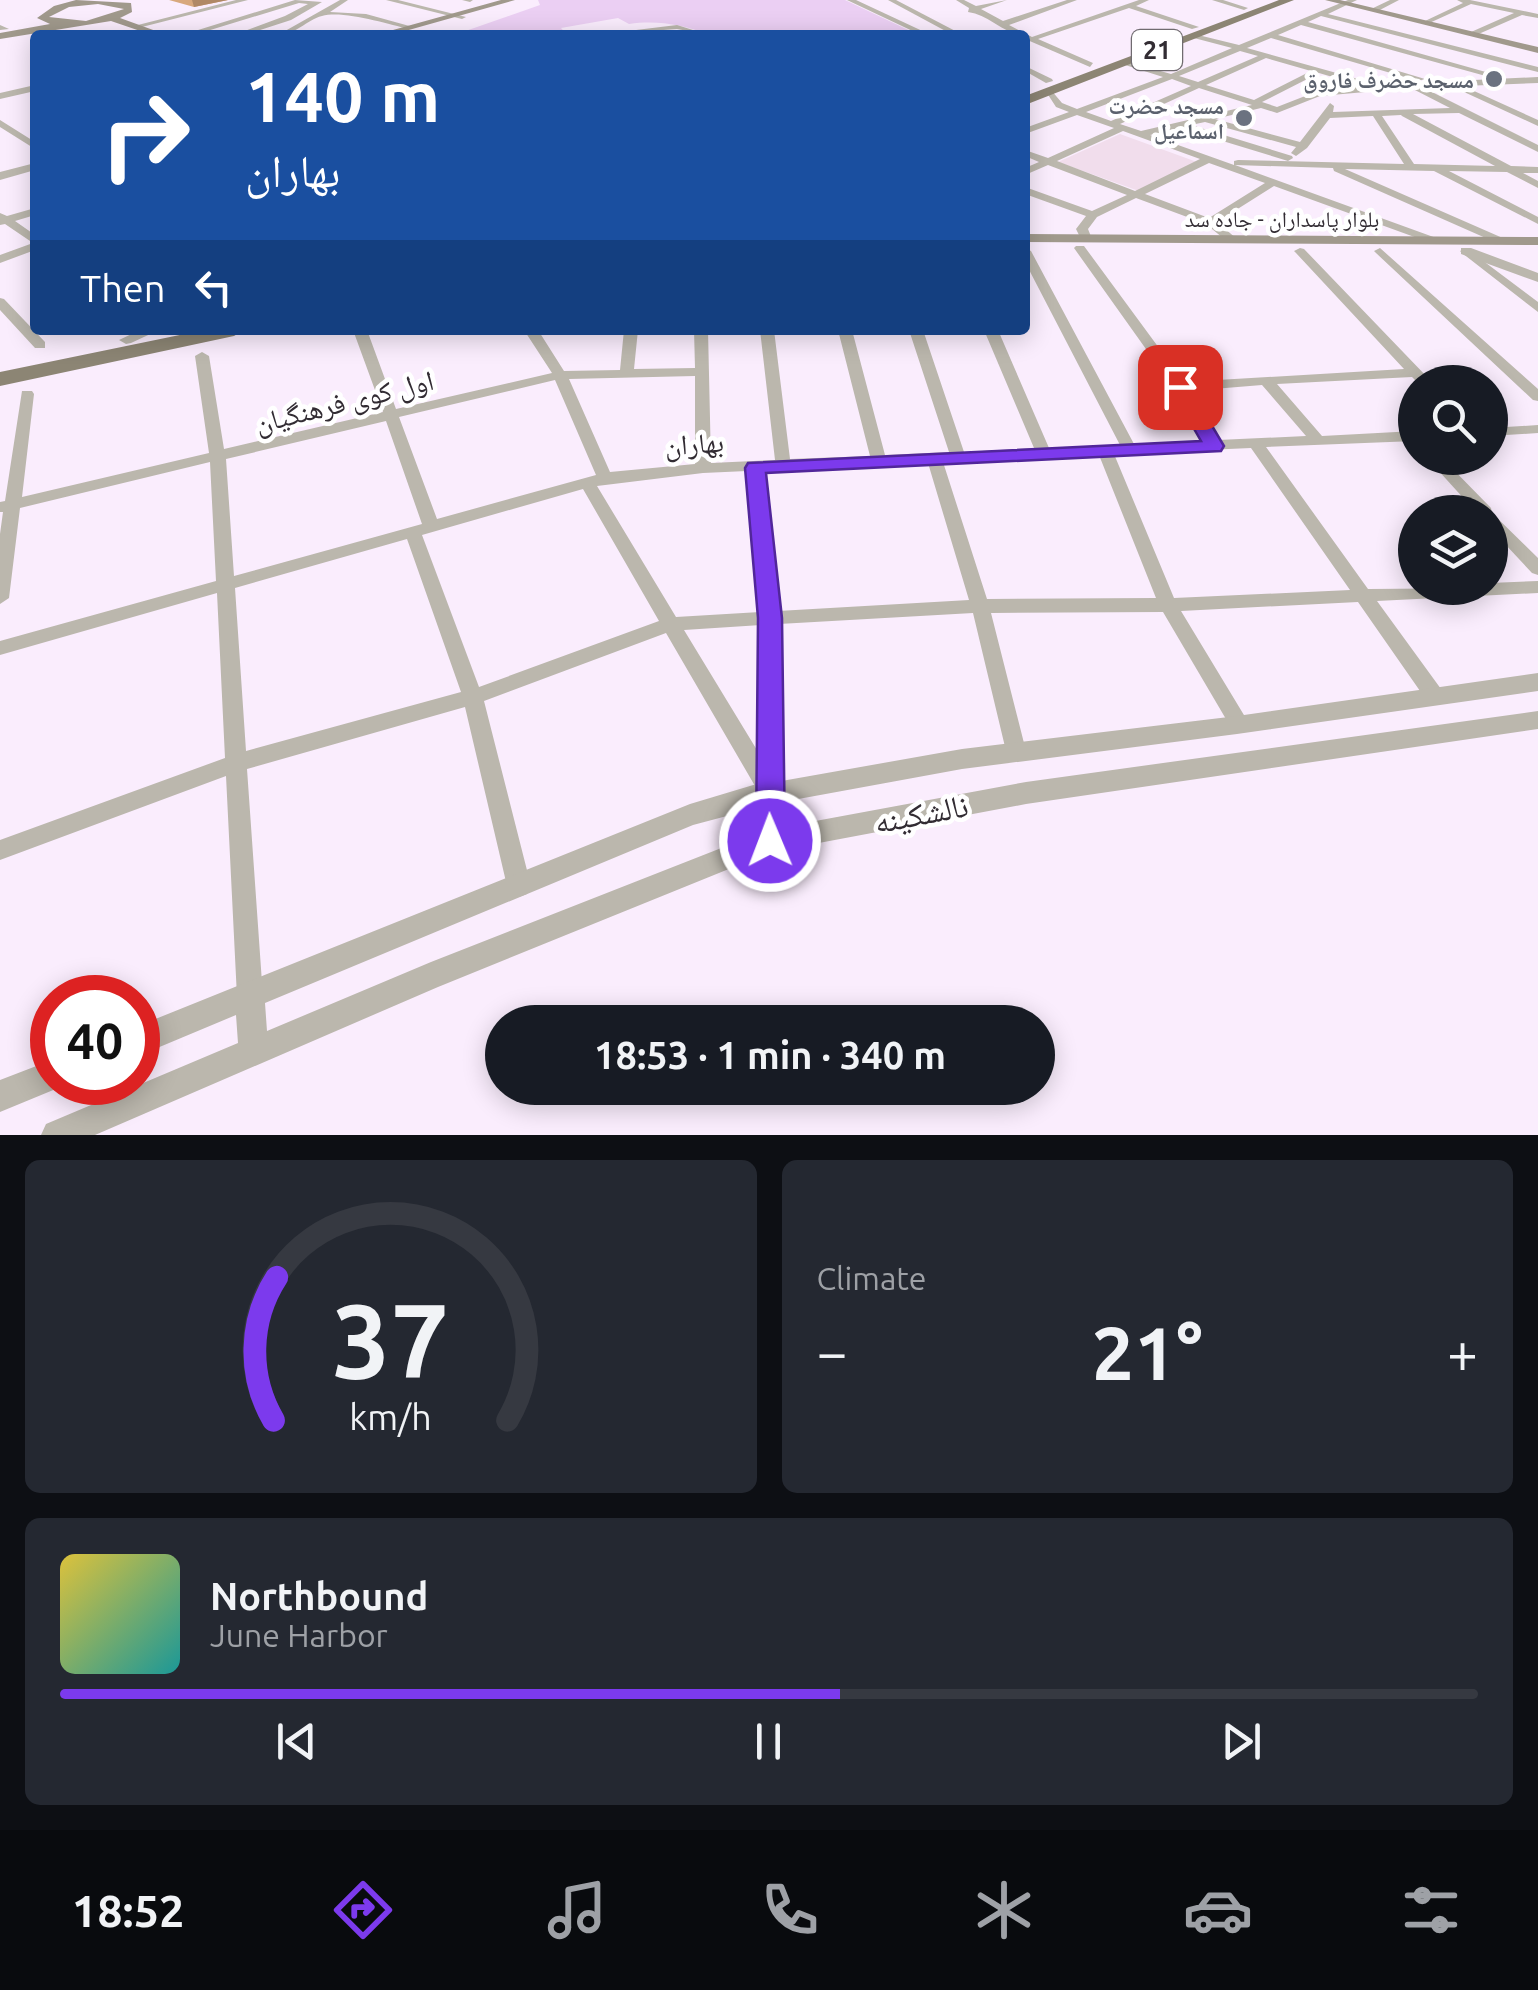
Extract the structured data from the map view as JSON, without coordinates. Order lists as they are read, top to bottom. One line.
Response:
{"streets":{"main road":["21","بلوار پاسداران - جاده سد"],"street":["اول کوی فرهنگیان","بهاران","نالشکینه"]},"places":["مسجد حضرف فاروق","مسجد حضرت اسماعیل"],"page":{"turn":["140 m","بهاران"],"then":"Then","limit":"40","trip":"18:53 · 1 min · 340 m","tile":"Climate","heat":["−","21°","+"],"song":["Northbound","June Harbor"],"tabs":"18:52","gauge":["37","km/h"]}}
